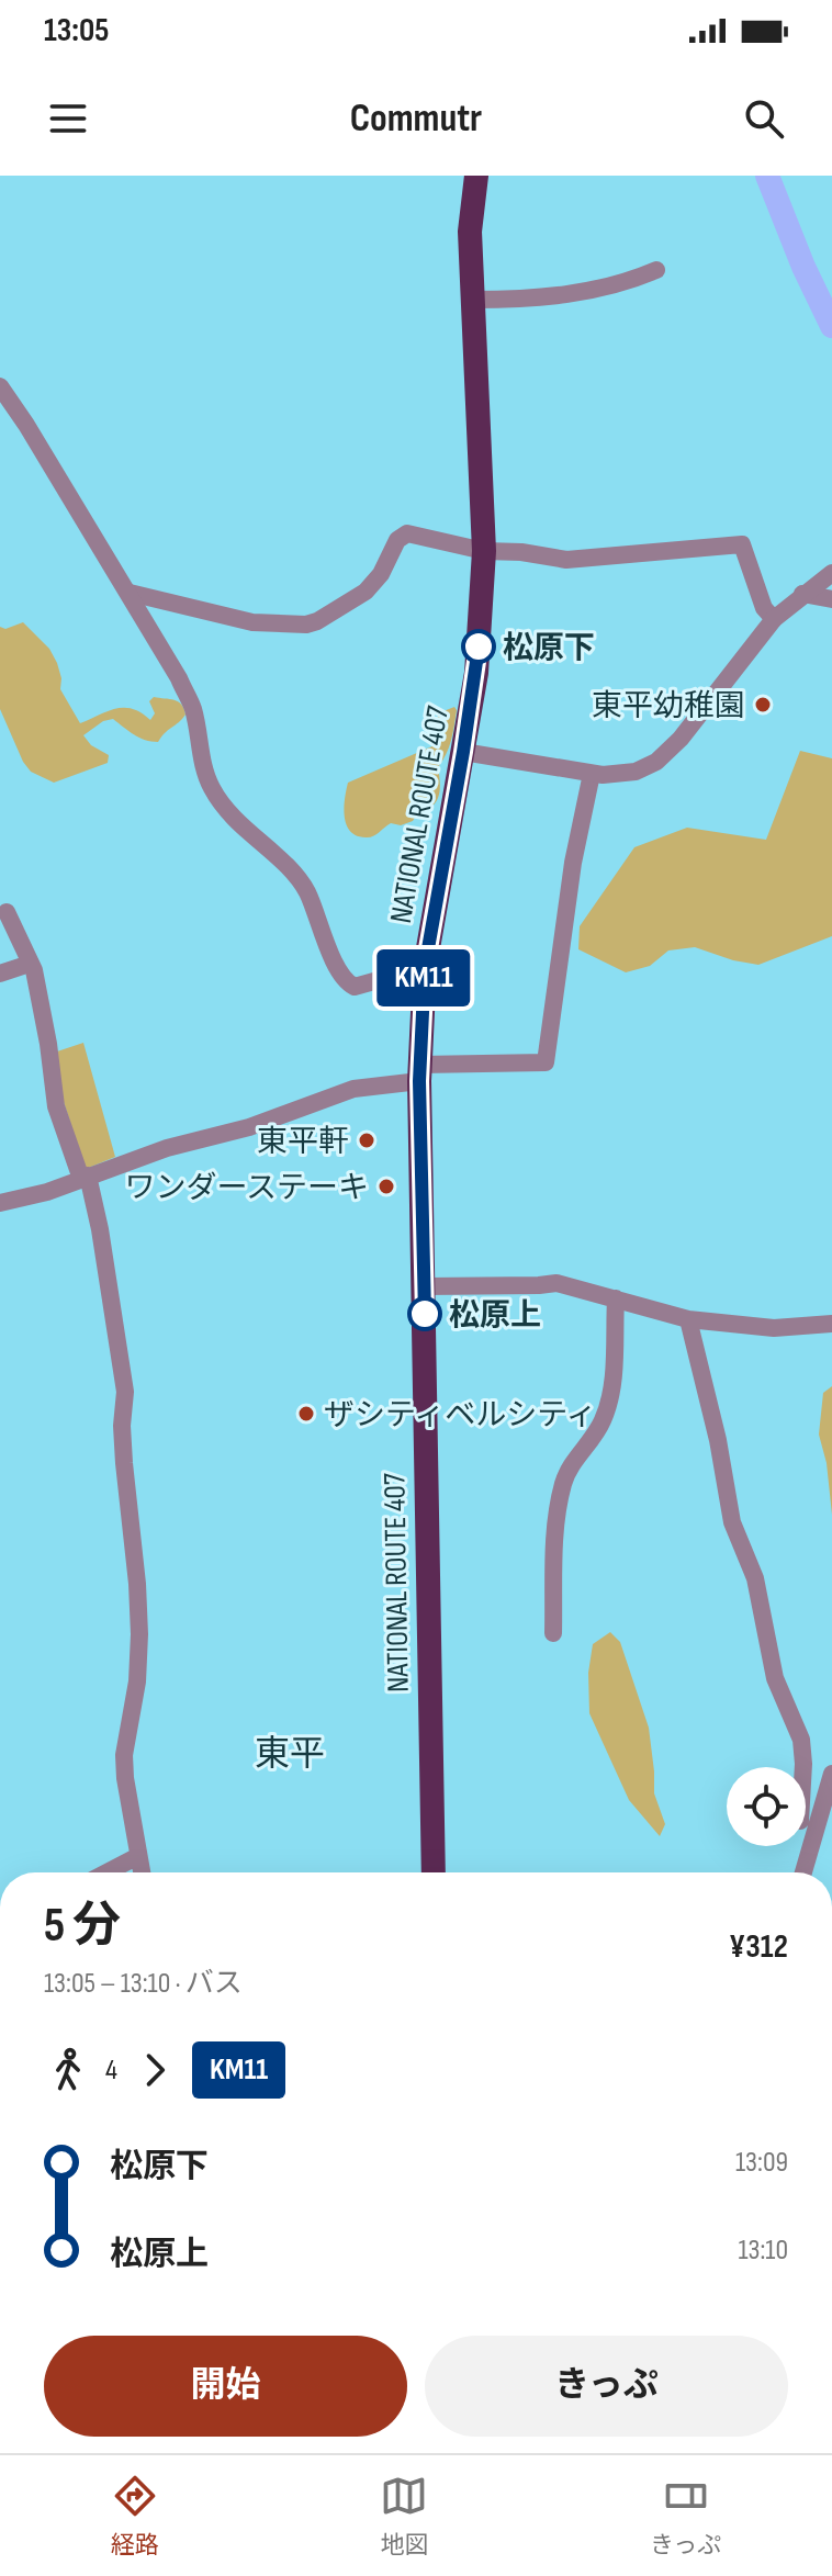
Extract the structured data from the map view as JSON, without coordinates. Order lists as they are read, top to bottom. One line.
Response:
{"streets":{"highway":["NATIONAL ROUTE 407"]},"districts":["東平"],"places":["松原下","東平幼稚園","東平軒","ワンダーステーキ","松原上","ザシティベルシティ"],"lines":["bus line KM11"],"page":{"status":"13:05","header":"Commutr","on_map":"KM11","heading":["5 分","13:05 – 13:10 · バス","¥312"],"legs":["4","KM11"],"list":[{"name":"松原下","value":"13:09"},{"name":"松原上","value":"13:10"}],"buttons":["開始","きっぷ"],"tabs":["経路","地図","きっぷ"]}}
